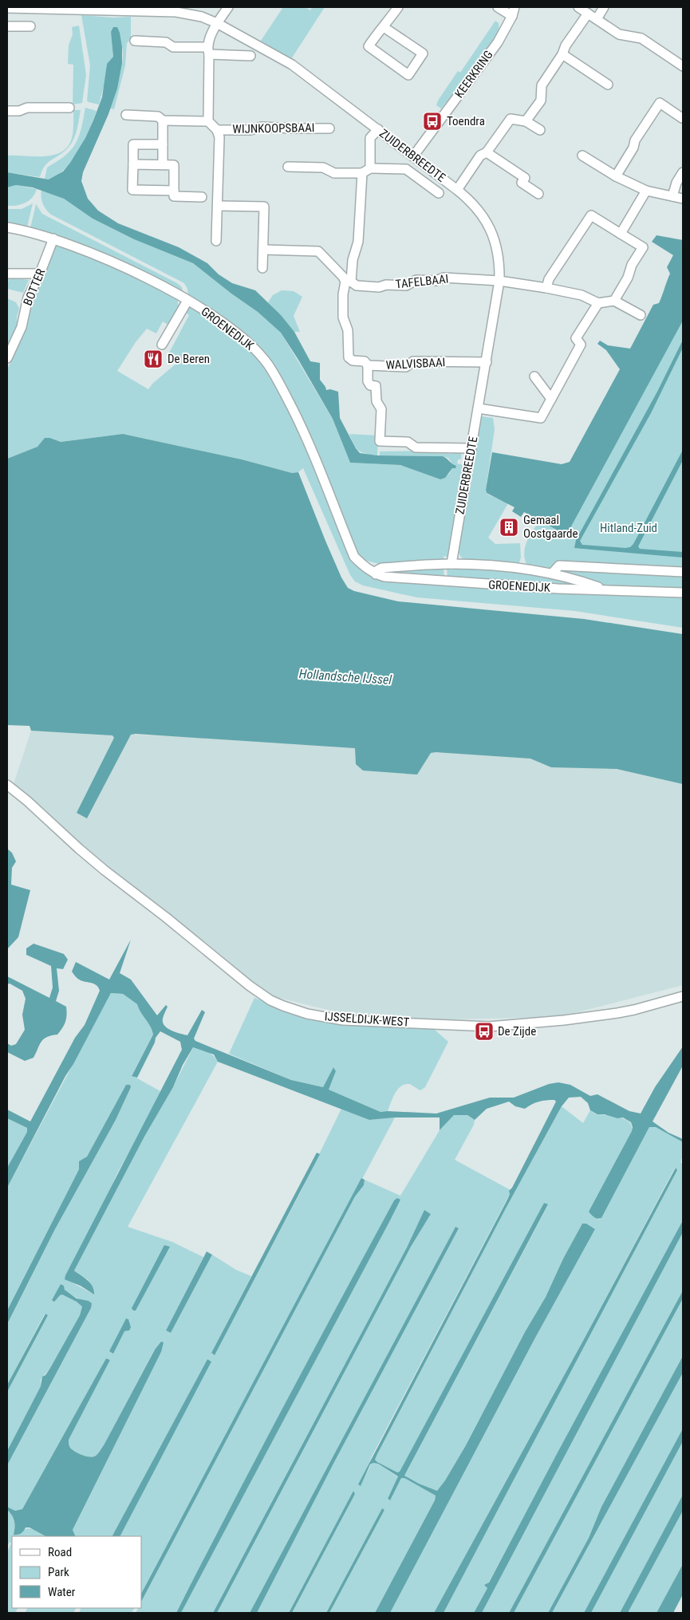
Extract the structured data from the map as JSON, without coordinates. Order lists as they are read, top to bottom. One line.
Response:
{"streets":{"street":["KEERKRING","WIJNKOOPSBAAI","ZUIDERBREEDTE","TAFELBAAI","BOTTER","GROENEDIJK","WALVISBAAI","IJSSELDIJK-WEST"]},"crossings":[["KEERKRING","ZUIDERBREEDTE"],["ZUIDERBREEDTE","TAFELBAAI"],["ZUIDERBREEDTE","GROENEDIJK"],["ZUIDERBREEDTE","WALVISBAAI"],["TAFELBAAI","WALVISBAAI"],["BOTTER","GROENEDIJK"]],"water":["Hollandsche IJssel"],"parks":["Hitland-Zuid"],"places":{"bus stop":["Toendra","De Zijde"],"restaurant":["De Beren"],"building":["Gemaal Oostgaarde"]},"legend":["Road","Park","Water"]}
